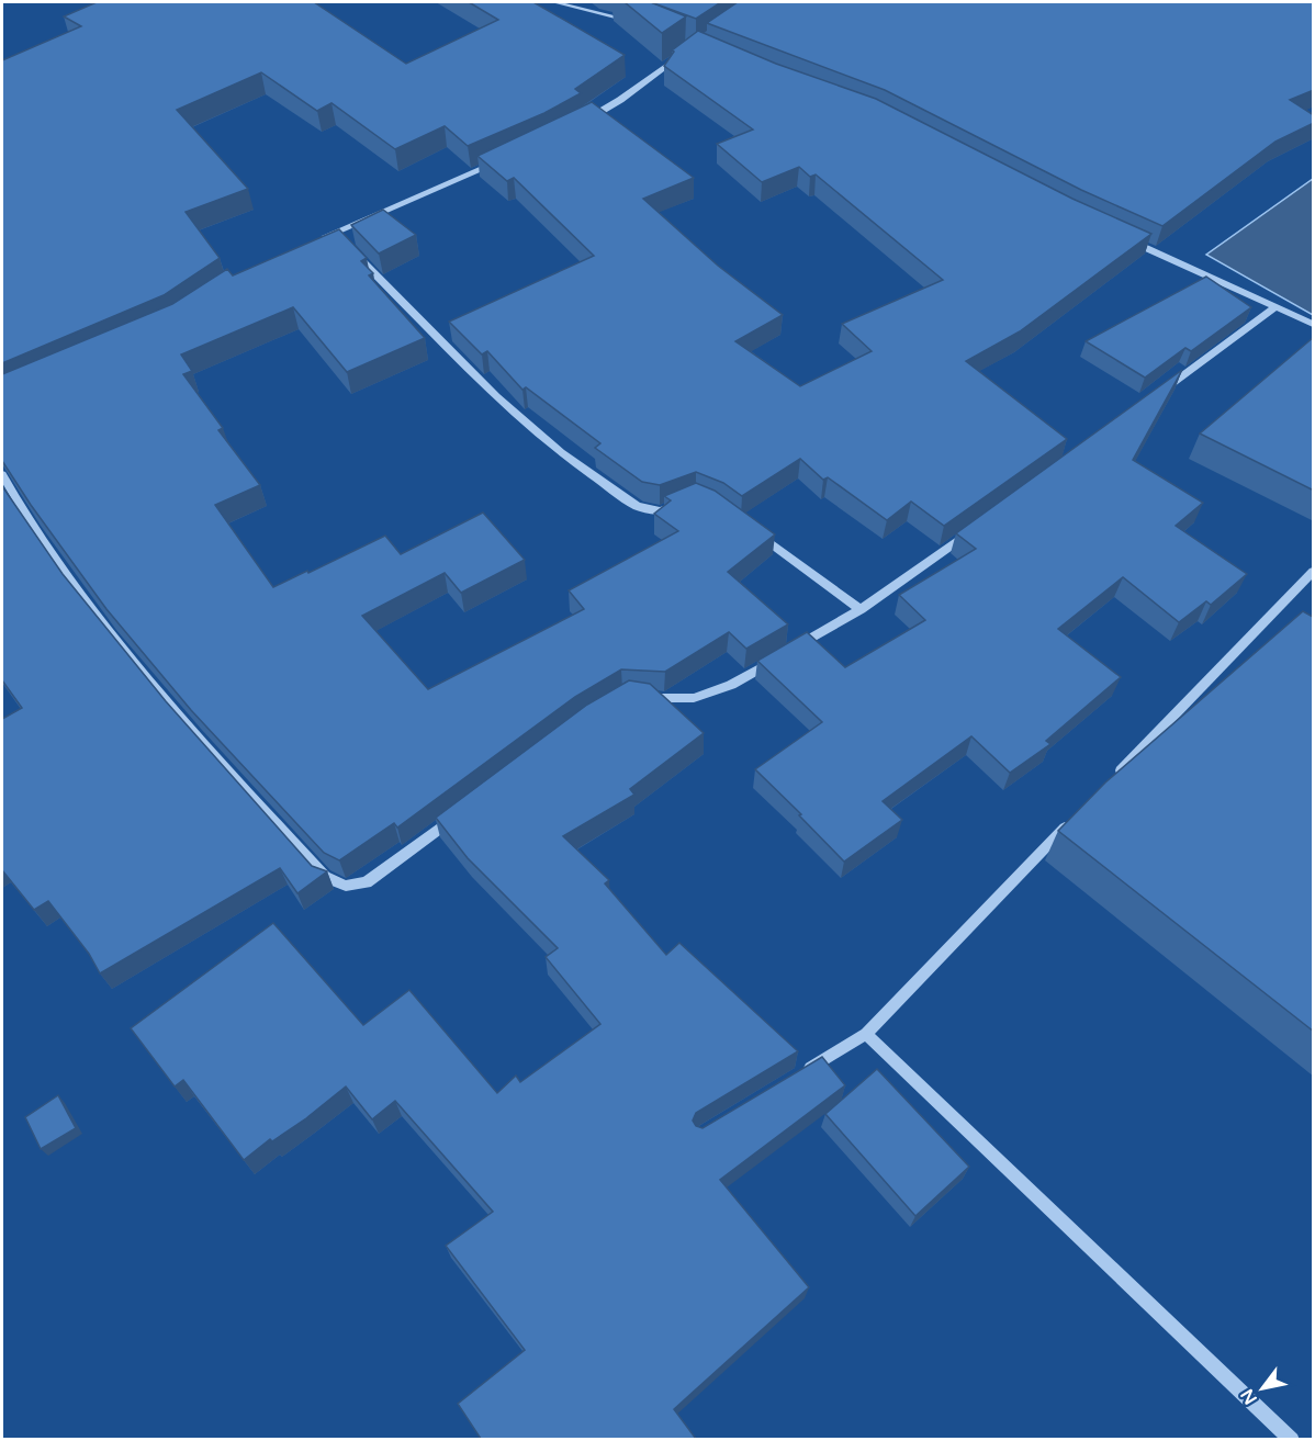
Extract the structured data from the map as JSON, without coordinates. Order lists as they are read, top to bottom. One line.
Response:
{"north":"bottom left"}
